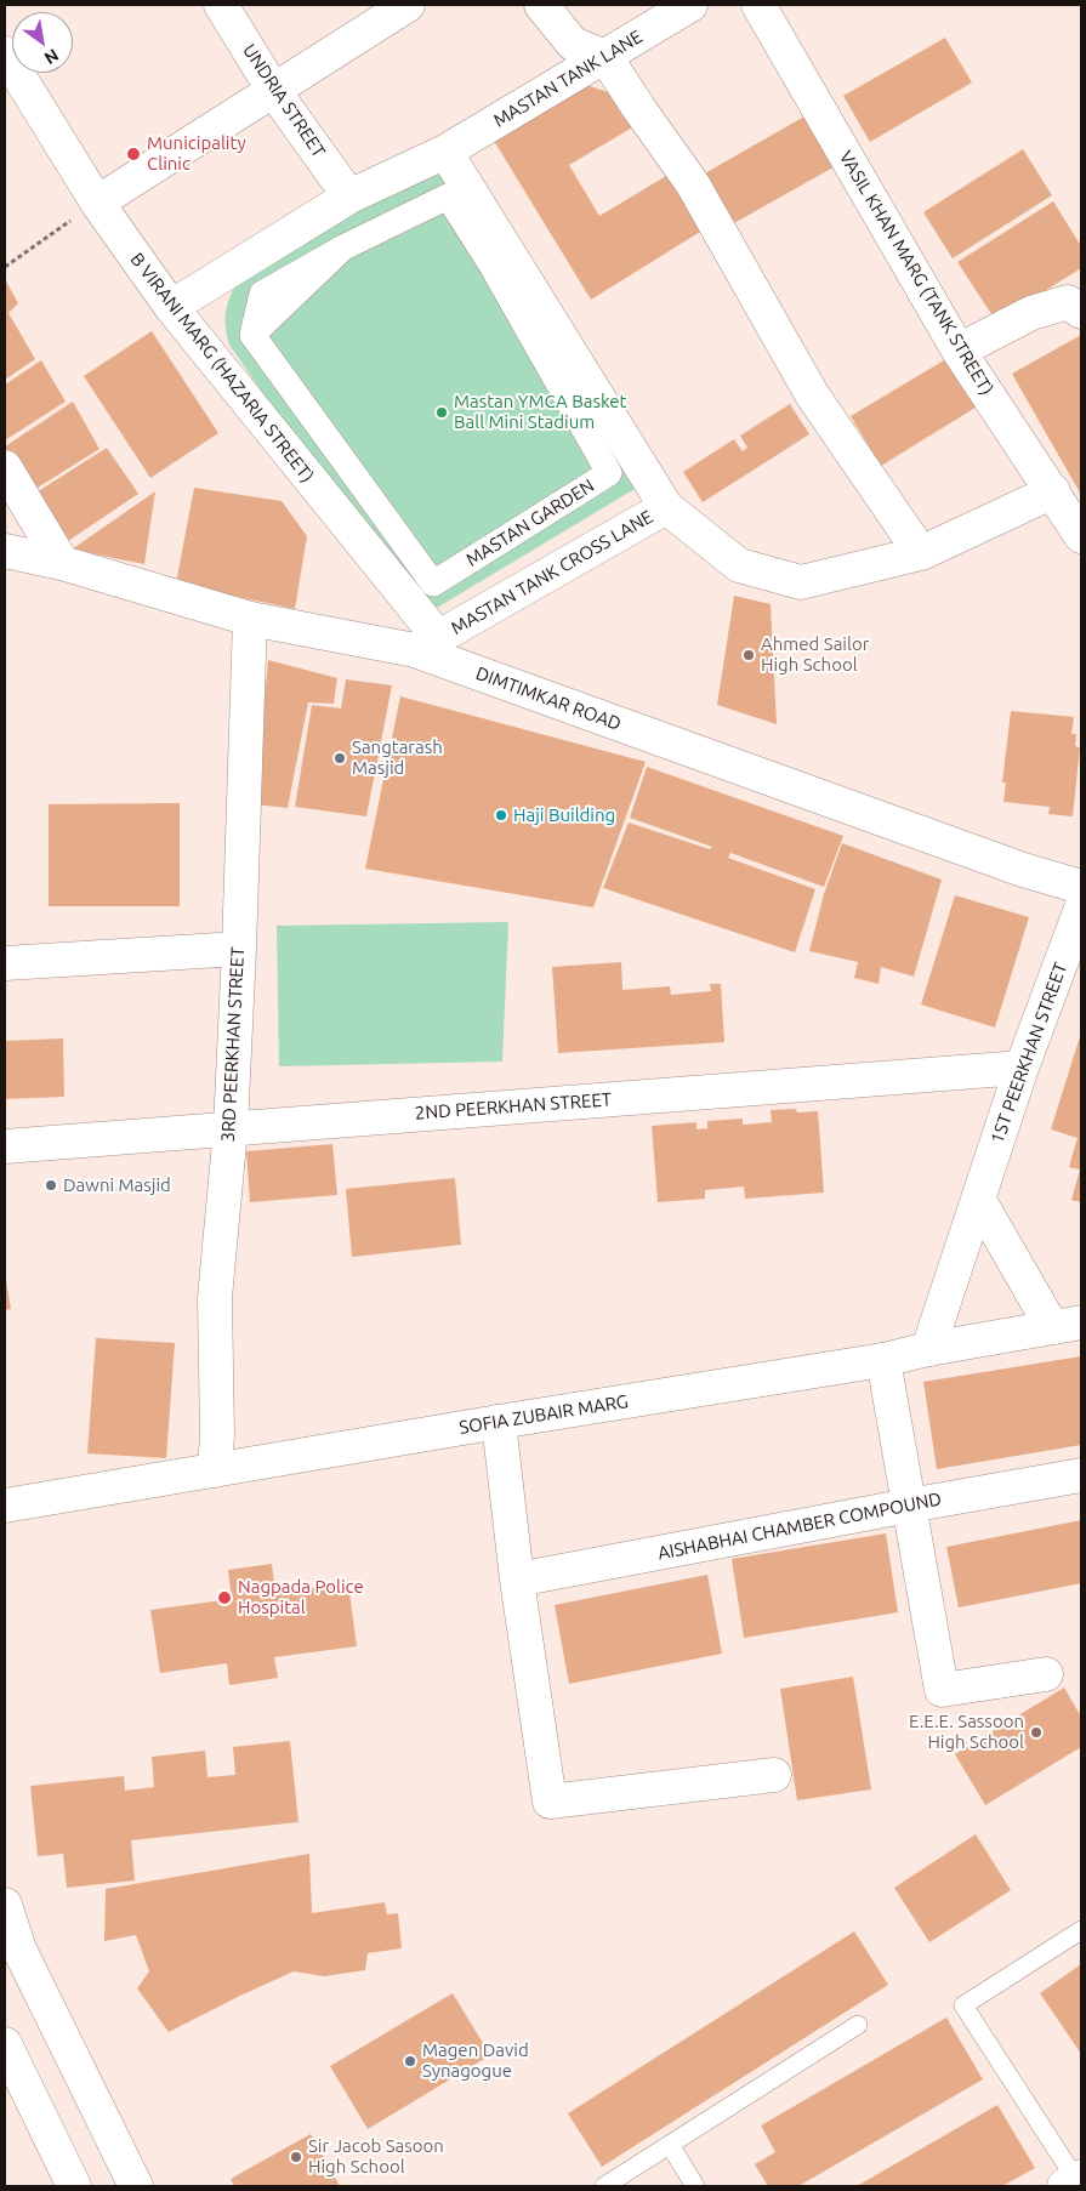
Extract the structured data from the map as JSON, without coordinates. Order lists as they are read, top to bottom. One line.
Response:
{"streets":{"street":["MASTAN TANK LANE","UNDRIA STREET","VASIL KHAN MARG (TANK STREET)","B VIRANI MARG (HAZARIA STREET)","MASTAN GARDEN","MASTAN TANK CROSS LANE","DIMTIMKAR ROAD","3RD PEERKHAN STREET","1ST PEERKHAN STREET","2ND PEERKHAN STREET","SOFIA ZUBAIR MARG","AISHABHAI CHAMBER COMPOUND"]},"crossings":[["MASTAN TANK LANE","UNDRIA STREET"],["MASTAN TANK LANE","B VIRANI MARG (HAZARIA STREET)"],["VASIL KHAN MARG (TANK STREET)","MASTAN TANK CROSS LANE"],["B VIRANI MARG (HAZARIA STREET)","MASTAN TANK CROSS LANE"],["B VIRANI MARG (HAZARIA STREET)","DIMTIMKAR ROAD"],["MASTAN TANK CROSS LANE","DIMTIMKAR ROAD"],["DIMTIMKAR ROAD","3RD PEERKHAN STREET"],["3RD PEERKHAN STREET","2ND PEERKHAN STREET"],["3RD PEERKHAN STREET","SOFIA ZUBAIR MARG"],["1ST PEERKHAN STREET","2ND PEERKHAN STREET"],["1ST PEERKHAN STREET","SOFIA ZUBAIR MARG"]],"places":["Municipality Clinic","Mastan YMCA Basket Ball Mini Stadium","Ahmed Sailor High School","Sangtarash Masjid","Haji Building","Dawni Masjid","Nagpada Police Hospital","E.E.E. Sassoon High School","Magen David Synagogue","Sir Jacob Sasoon High School"],"north":"bottom right"}
